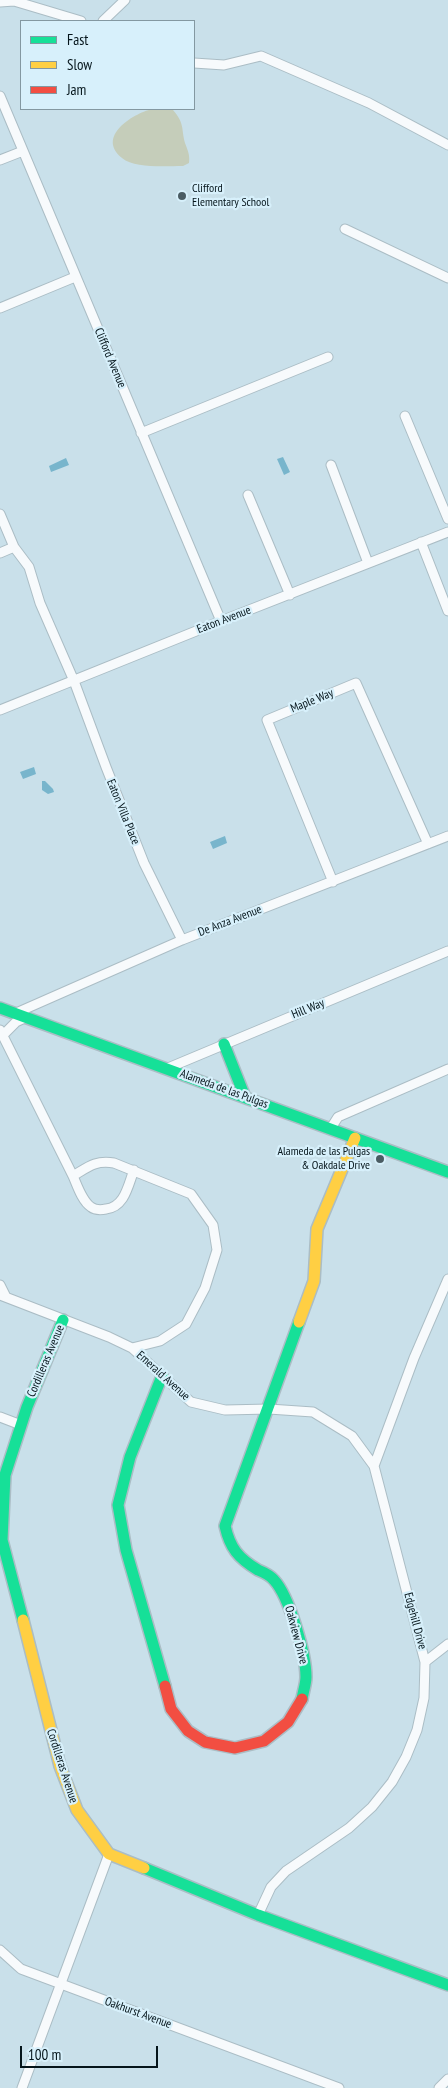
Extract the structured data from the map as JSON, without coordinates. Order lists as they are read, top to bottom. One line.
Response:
{"streets":{"street":["Clifford Avenue","Eaton Avenue","Maple Way","Eaton Villa Place","De Anza Avenue","Hill Way","Alameda de las Pulgas","Cordilleras Avenue","Emerald Avenue","Edgehill Drive","Oakview Drive","Oakhurst Avenue"]},"crossings":[["Clifford Avenue","Eaton Avenue"],["Eaton Avenue","Eaton Villa Place"],["Maple Way","De Anza Avenue"],["Eaton Villa Place","De Anza Avenue"],["De Anza Avenue","Alameda de las Pulgas"],["Hill Way","Alameda de las Pulgas"],["Alameda de las Pulgas","Oakview Drive"],["Cordilleras Avenue","Emerald Avenue"],["Emerald Avenue","Edgehill Drive"],["Emerald Avenue","Oakview Drive"]],"places":["Clifford Elementary School","Alameda de las Pulgas & Oakdale Drive"],"legend":["Fast","Slow","Jam"],"scale_bar":"100 m"}
